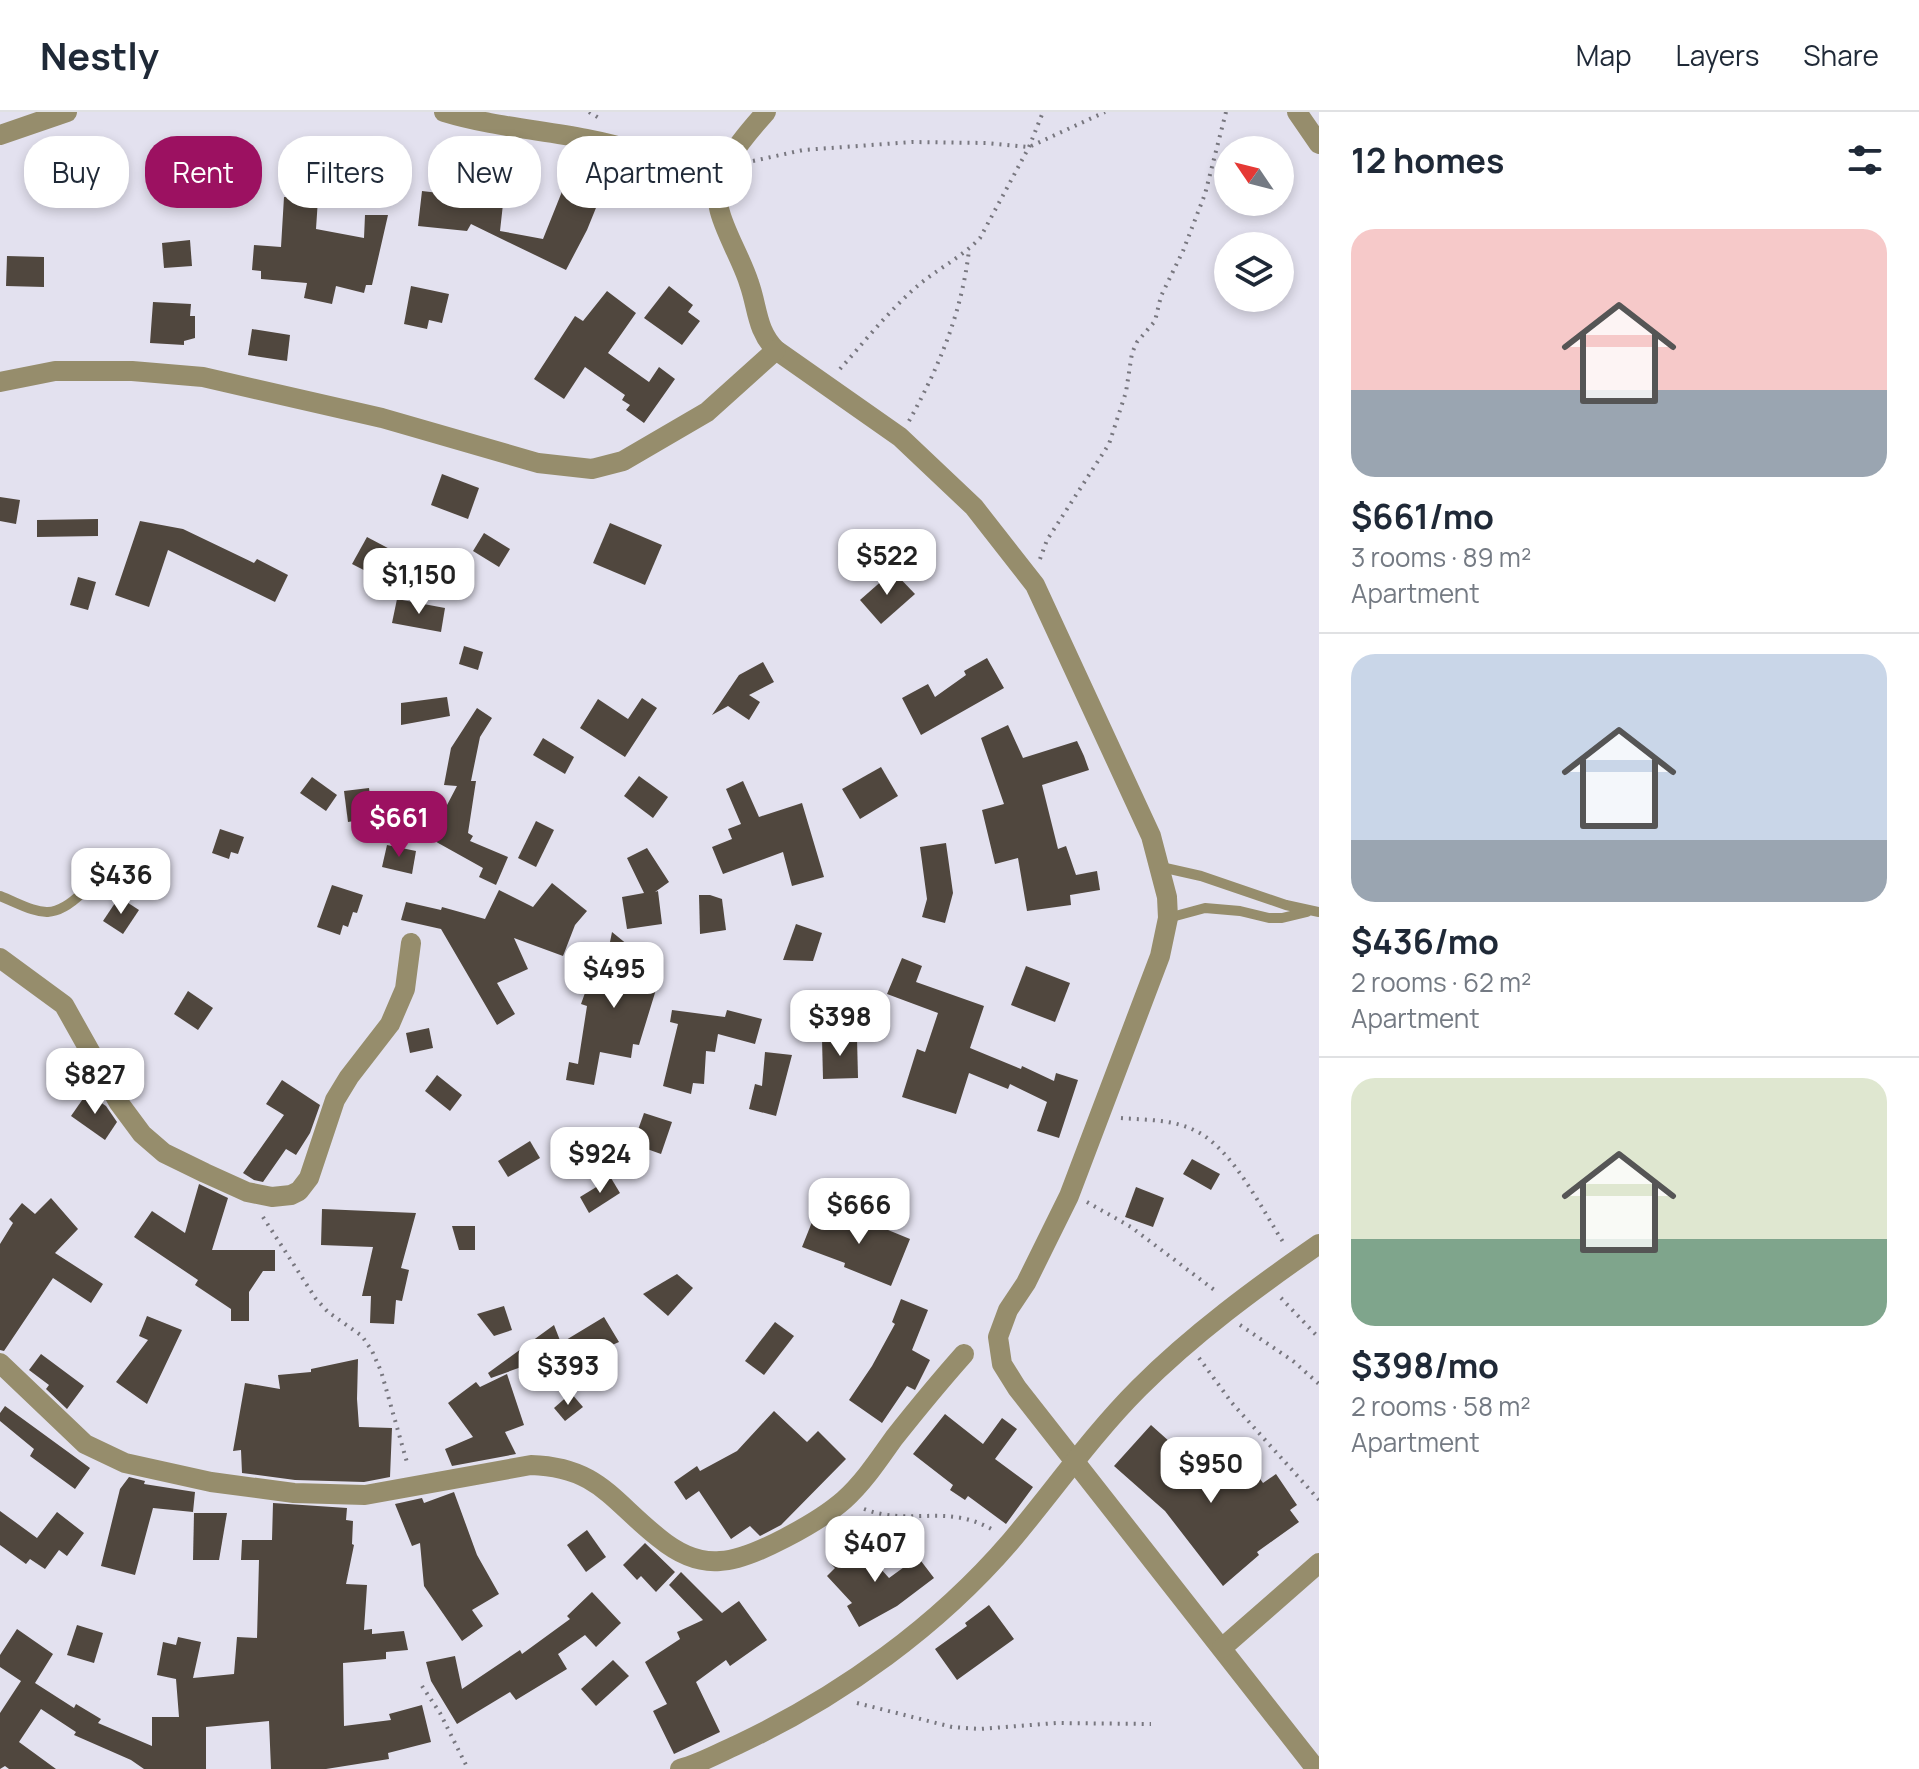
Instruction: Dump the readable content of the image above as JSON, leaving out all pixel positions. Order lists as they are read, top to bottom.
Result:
{
  "north": "top left",
  "page": {
    "header": "Nestly",
    "nav": ["Map", "Layers", "Share"],
    "heading": "12 homes",
    "chip": [
      "Buy",
      "Rent",
      "Filters",
      "New",
      "Apartment"
    ],
    "list": [
      {
        "name": "$661/mo",
        "note": "3 rooms · 89 m² · Apartment"
      },
      {
        "name": "$436/mo",
        "note": "2 rooms · 62 m² · Apartment"
      },
      {
        "name": "$398/mo",
        "note": "2 rooms · 58 m² · Apartment"
      }
    ],
    "price": [
      "$522",
      "$1,150",
      "$661",
      "$436",
      "$495",
      "$398",
      "$827",
      "$924",
      "$666",
      "$393",
      "$950",
      "$407"
    ]
  }
}
